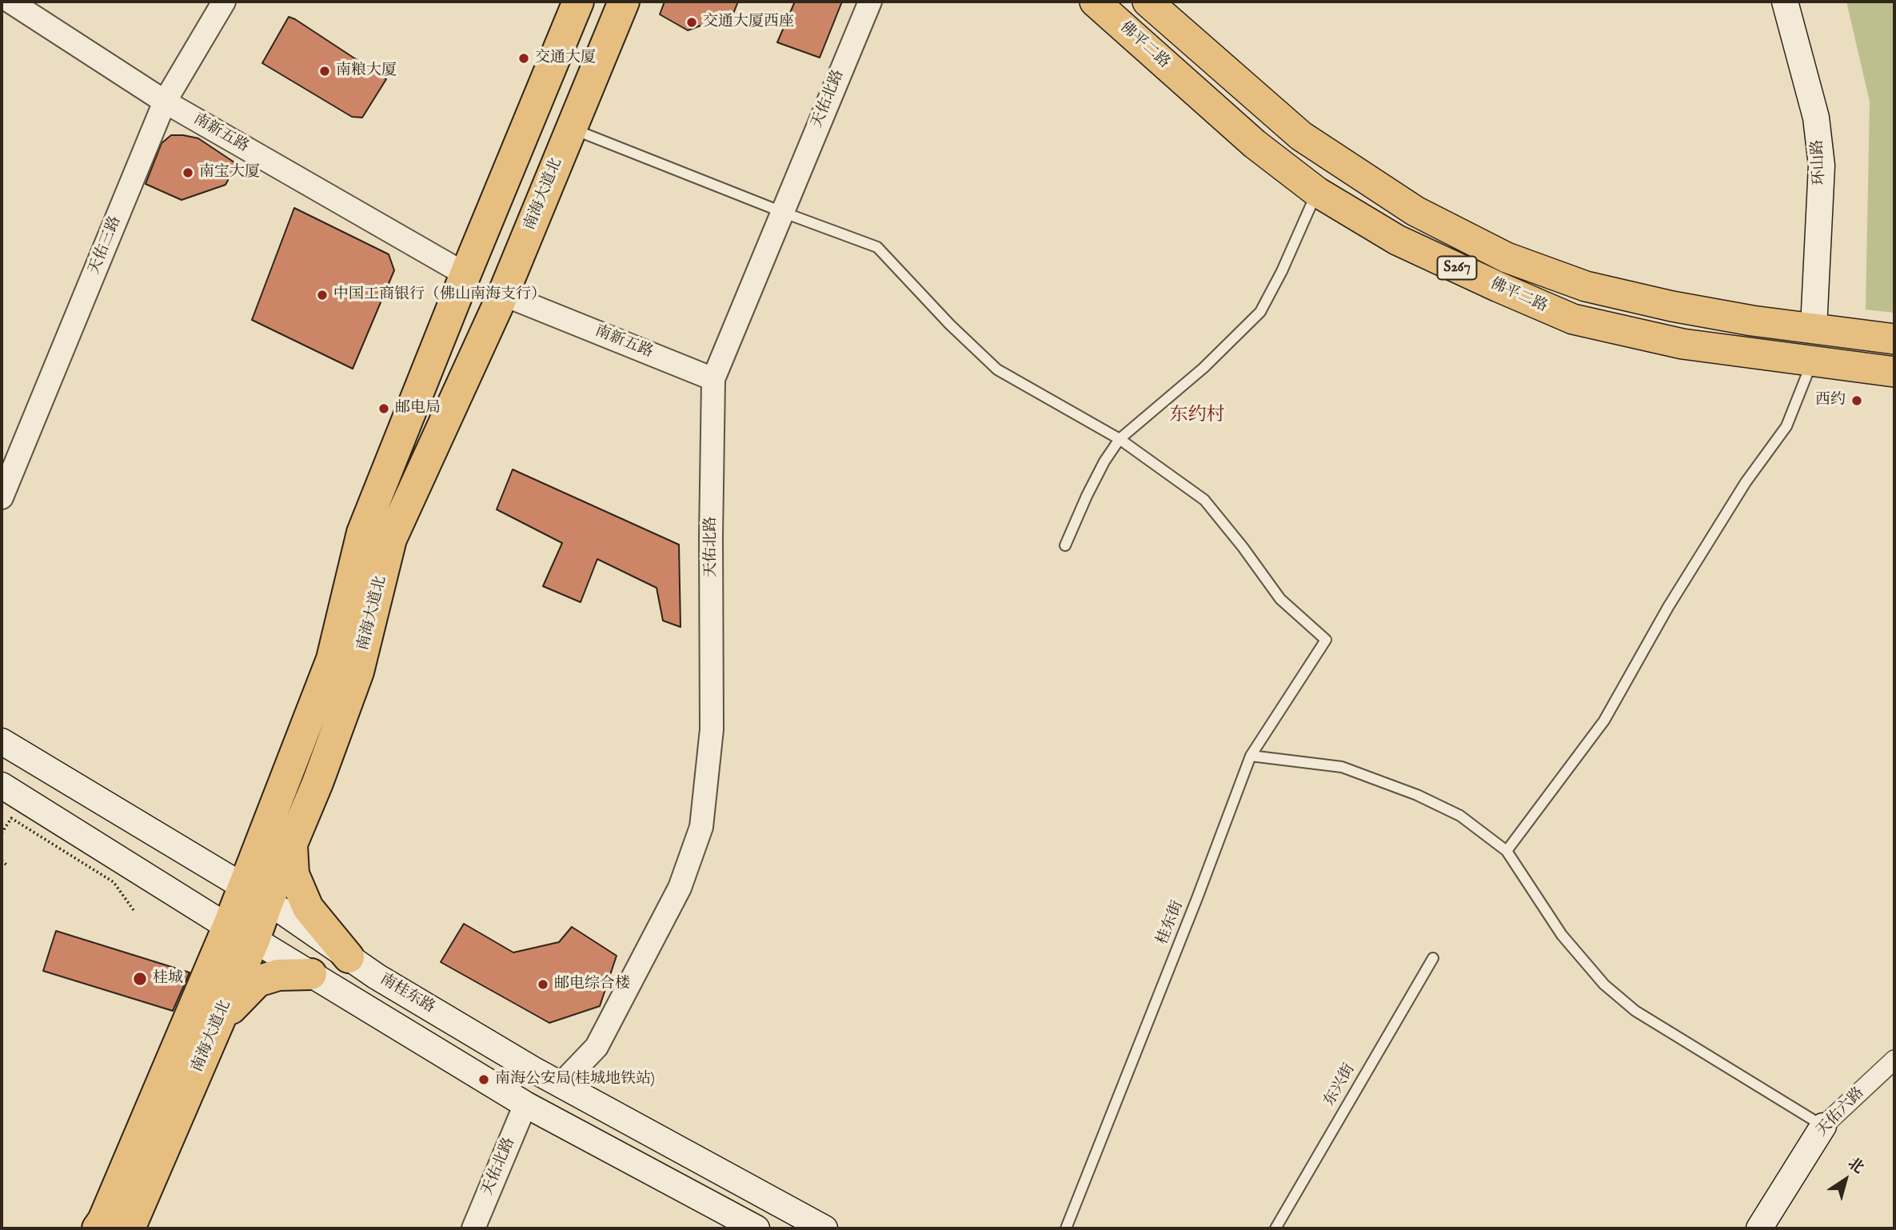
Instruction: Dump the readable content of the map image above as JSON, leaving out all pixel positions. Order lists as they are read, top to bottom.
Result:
{
  "streets": {
    "highway": ["南海大道北"],
    "main road": [
      "佛平二路",
      "环山路",
      "S267",
      "南桂东路",
      "天佑六路"
    ],
    "street": ["天佑北路", "南新五路", "天佑三路"],
    "lane": ["桂东街", "东兴街"]
  },
  "crossings": [
    ["佛平二路", "环山路"],
    ["天佑北路", "南新五路"],
    ["天佑北路", "南桂东路"],
    ["南新五路", "南海大道北"],
    ["南新五路", "天佑三路"],
    ["南海大道北", "南桂东路"]
  ],
  "districts": ["东约村"],
  "places": [
    "交通大厦西座",
    "交通大厦",
    "南粮大厦",
    "南宝大厦",
    "中国工商银行（佛山南海支行）",
    "西约",
    "邮电局",
    "桂城",
    "邮电综合楼",
    "南海公安局(桂城地铁站)"
  ],
  "north": "top right"
}
